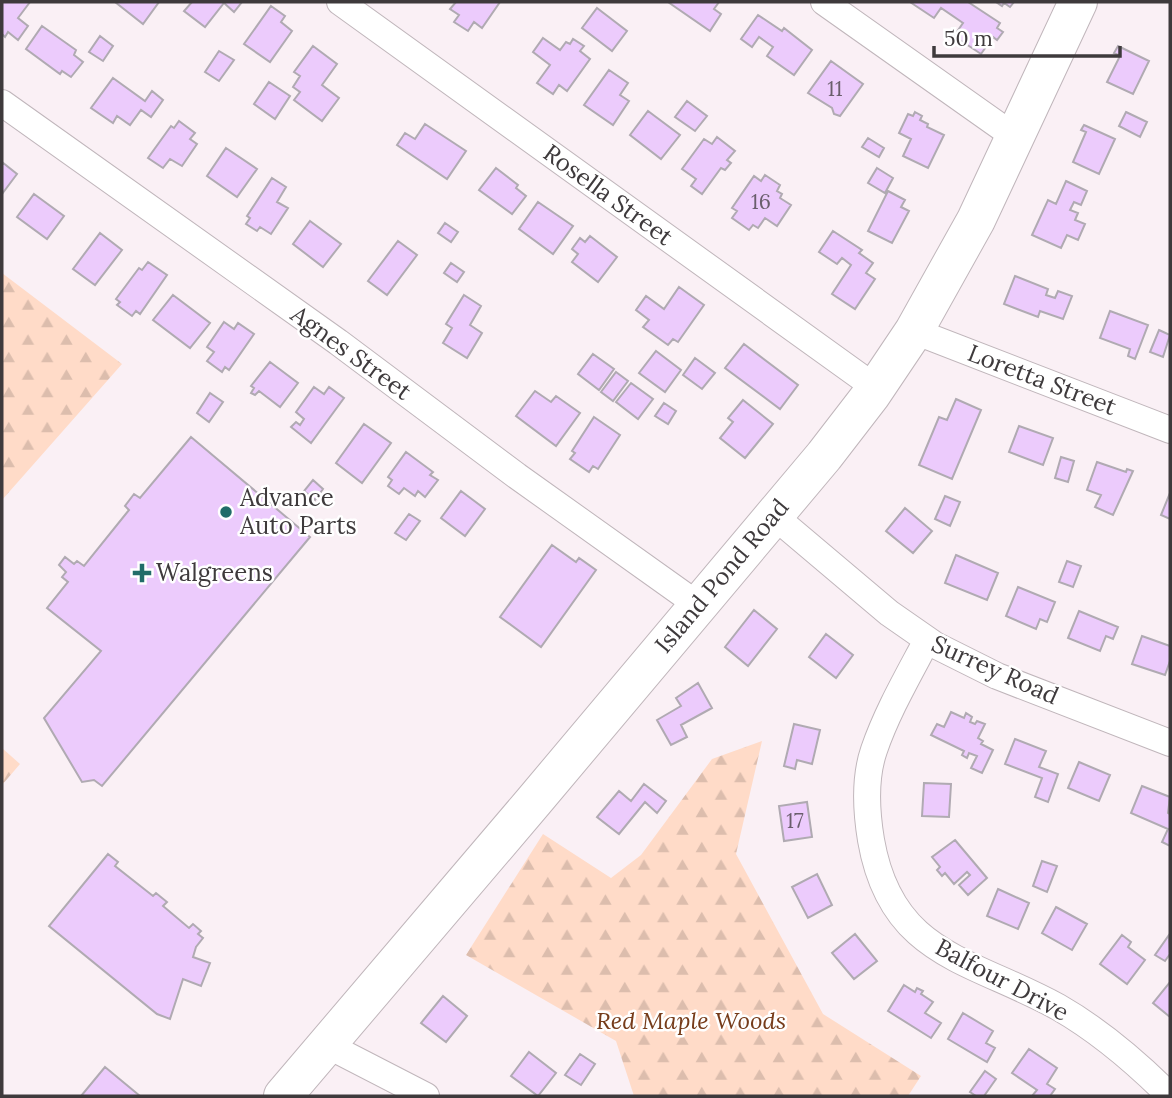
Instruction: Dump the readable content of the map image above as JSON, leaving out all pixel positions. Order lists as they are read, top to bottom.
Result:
{
  "streets": {
    "main road": ["Island Pond Road"],
    "street": [
      "Rosella Street",
      "Agnes Street",
      "Loretta Street",
      "Surrey Road",
      "Balfour Drive"
    ]
  },
  "crossings": [
    ["Rosella Street", "Island Pond Road"],
    ["Agnes Street", "Island Pond Road"],
    ["Loretta Street", "Island Pond Road"],
    ["Island Pond Road", "Surrey Road"],
    ["Surrey Road", "Balfour Drive"]
  ],
  "parks": ["Red Maple Woods"],
  "places": {
    "other": ["Advance Auto Parts"],
    "health": ["Walgreens"]
  },
  "house_numbers": ["11", "16", "17"],
  "scale_bar": "50 m"
}
